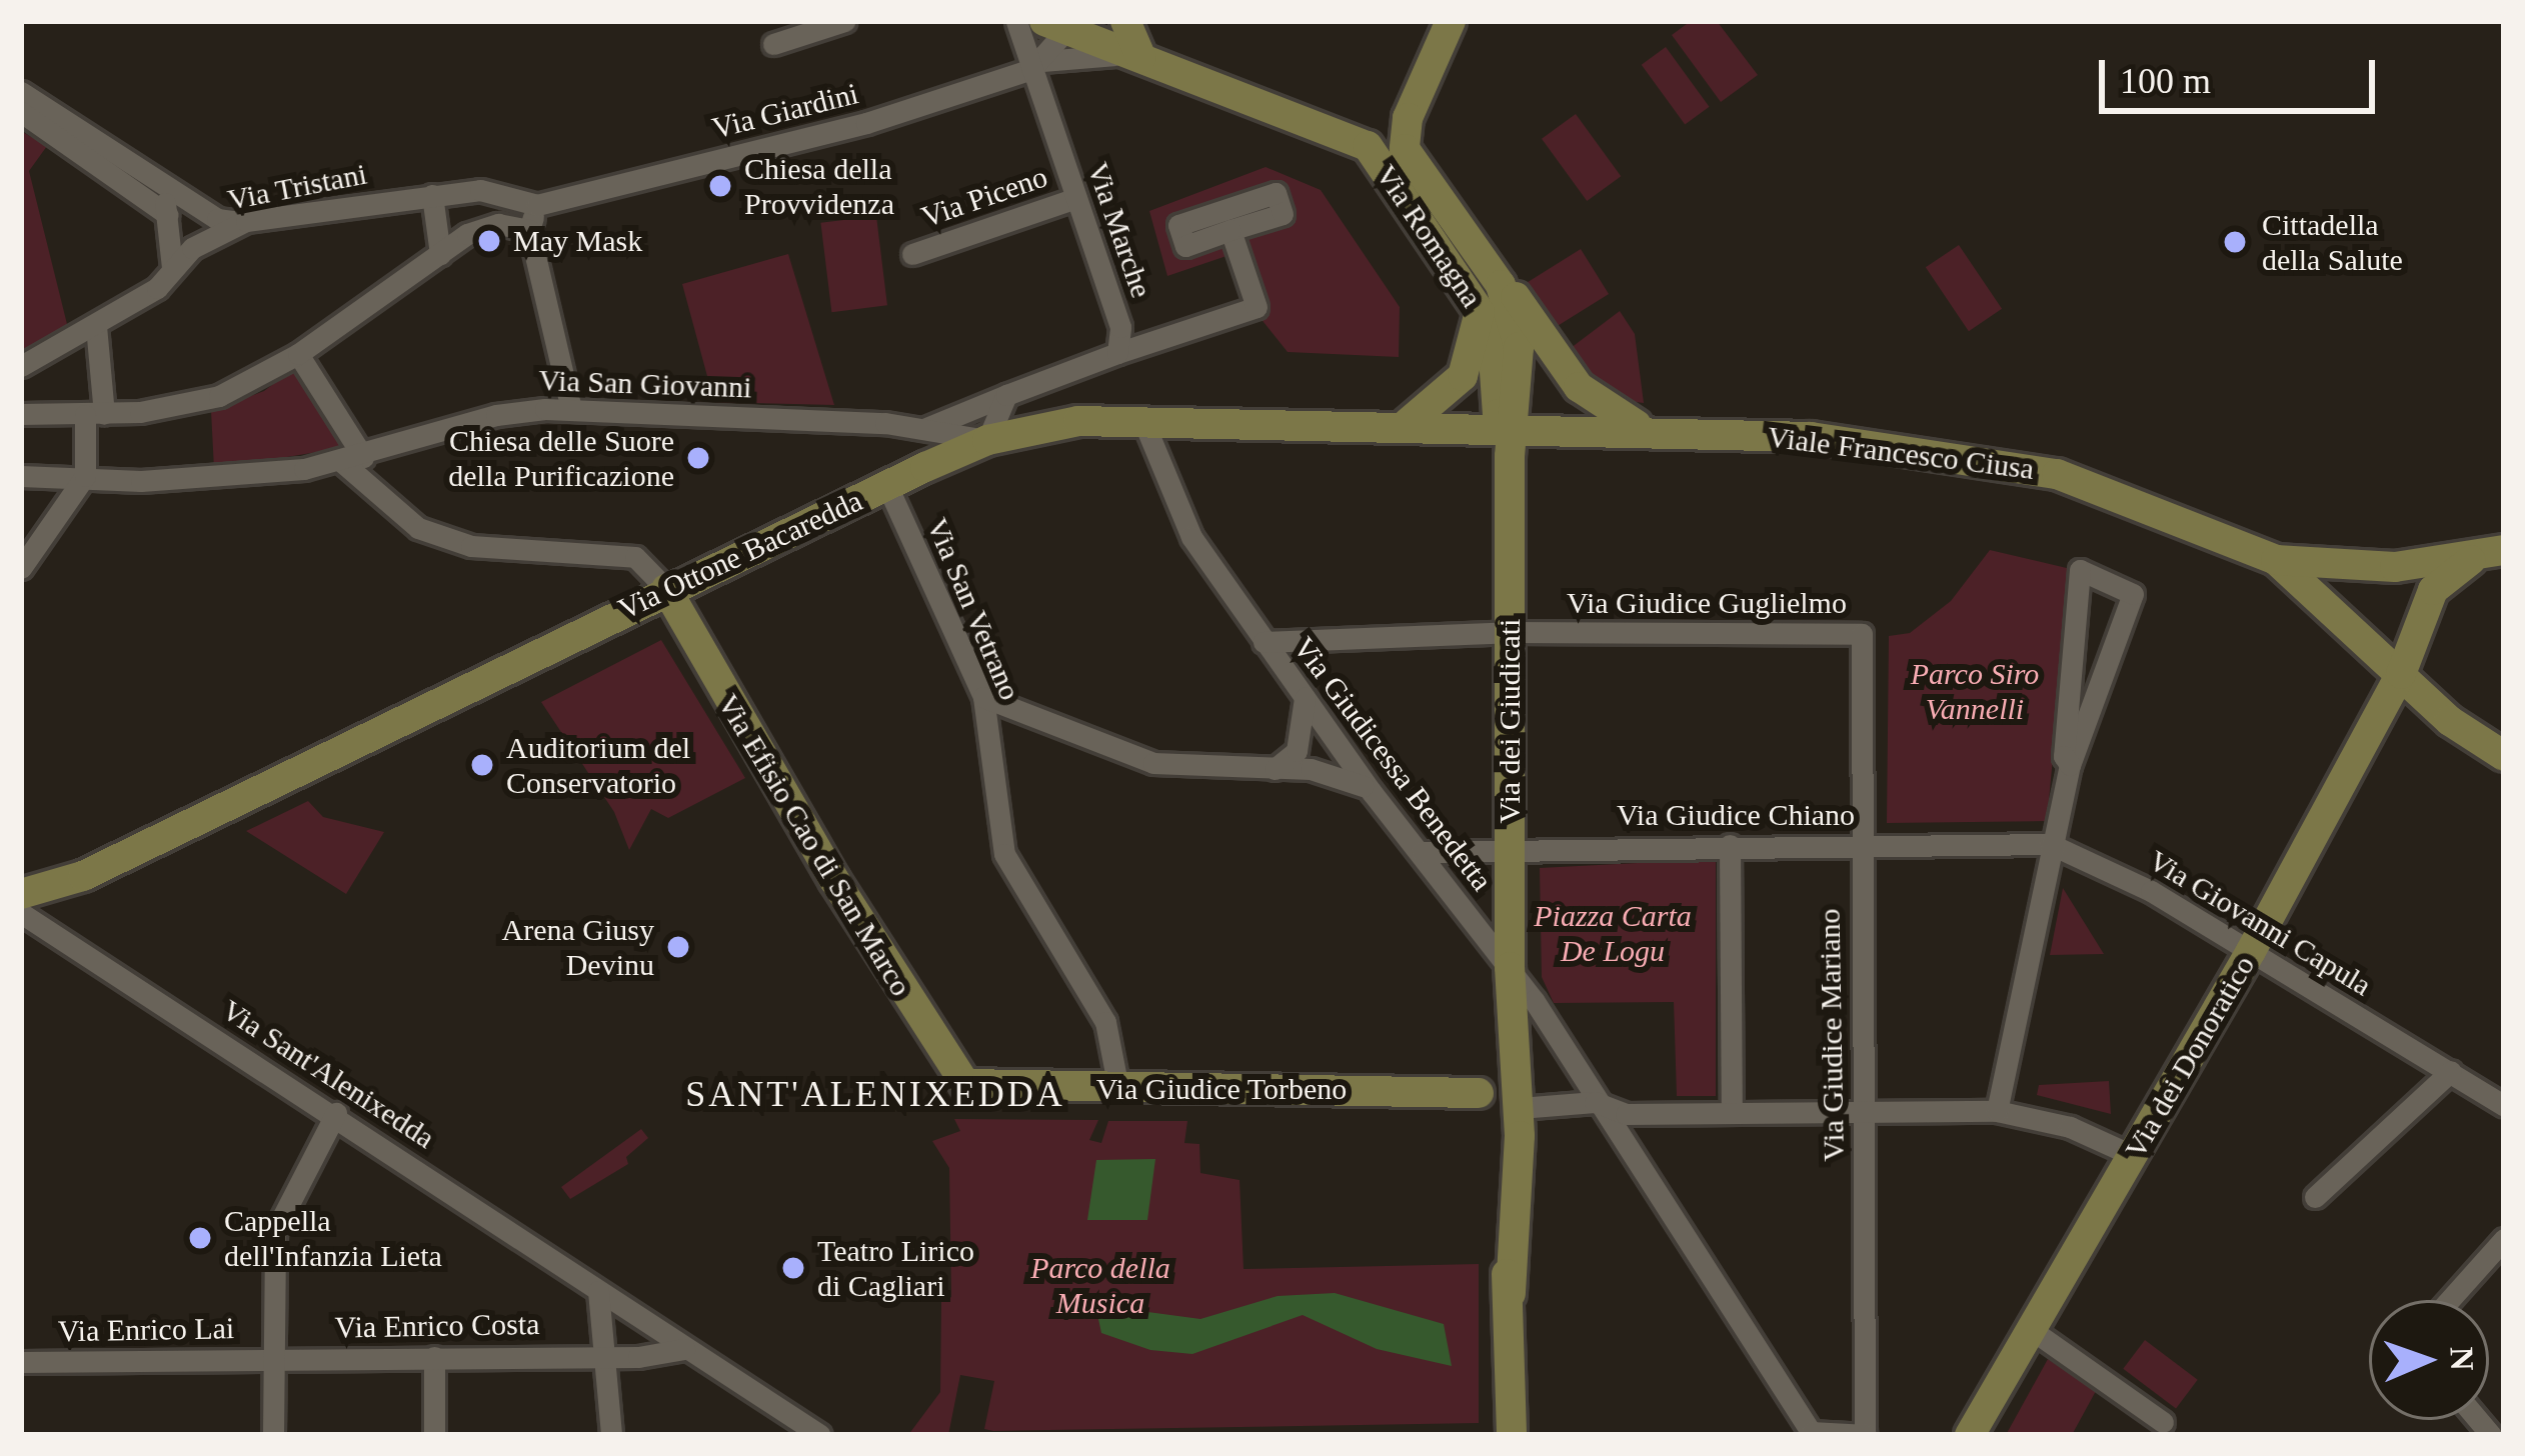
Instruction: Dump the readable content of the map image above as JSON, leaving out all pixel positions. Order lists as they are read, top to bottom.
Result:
{
  "streets": {
    "street": [
      "Via Giardini",
      "Via Tristani",
      "Via Piceno",
      "Via Marche",
      "Via Romagna",
      "Via San Giovanni",
      "Viale Francesco Ciusa",
      "Via Ottone Bacaredda",
      "Via Giudice Guglielmo",
      "Via San Vetrano",
      "Via dei Giudicati",
      "Via Giudicessa Benedetta",
      "Via Giudice Chiano",
      "Via Efisio Cao di San Marco",
      "Via Giovanni Capula",
      "Via Giudice Mariano",
      "Via dei Donoratico",
      "Via Sant'Alenixedda",
      "Via Giudice Torbeno",
      "Via Enrico Costa",
      "Via Enrico Lai"
    ]
  },
  "crossings": [
    ["Via Giardini", "Via Marche"],
    ["Via Giardini", "Via Romagna"],
    ["Via Piceno", "Via Marche"],
    ["Via Romagna", "Viale Francesco Ciusa"],
    ["Via Romagna", "Via Ottone Bacaredda"],
    ["Via Romagna", "Via dei Giudicati"],
    ["Via San Giovanni", "Via Ottone Bacaredda"],
    ["Viale Francesco Ciusa", "Via Ottone Bacaredda"],
    ["Viale Francesco Ciusa", "Via dei Giudicati"],
    ["Viale Francesco Ciusa", "Via dei Donoratico"],
    ["Via Ottone Bacaredda", "Via San Vetrano"],
    ["Via Ottone Bacaredda", "Via dei Giudicati"],
    ["Via Ottone Bacaredda", "Via Giudicessa Benedetta"],
    ["Via Ottone Bacaredda", "Via Efisio Cao di San Marco"],
    ["Via Giudice Guglielmo", "Via dei Giudicati"],
    ["Via Giudice Guglielmo", "Via Giudicessa Benedetta"],
    ["Via Giudice Guglielmo", "Via Giudice Mariano"],
    ["Via San Vetrano", "Via Giudice Torbeno"],
    ["Via dei Giudicati", "Via Giudicessa Benedetta"],
    ["Via dei Giudicati", "Via Giudice Chiano"],
    ["Via dei Giudicati", "Via Giudice Torbeno"],
    ["Via Giudicessa Benedetta", "Via Giudice Chiano"],
    ["Via Giudice Chiano", "Via Giovanni Capula"],
    ["Via Giudice Chiano", "Via Giudice Mariano"],
    ["Via Efisio Cao di San Marco", "Via Giudice Torbeno"],
    ["Via Giovanni Capula", "Via dei Donoratico"],
    ["Via Enrico Costa", "Via Enrico Lai"]
  ],
  "districts": ["SANT'ALENIXEDDA"],
  "parks": ["Parco Siro Vannelli", "Piazza Carta De Logu", "Parco della Musica"],
  "places": [
    "Chiesa della Provvidenza",
    "May Mask",
    "Cittadella della Salute",
    "Chiesa delle Suore della Purificazione",
    "Auditorium del Conservatorio",
    "Arena Giusy Devinu",
    "Cappella dell'Infanzia Lieta",
    "Teatro Lirico di Cagliari"
  ],
  "scale_bar": "100 m",
  "north": "right"
}
